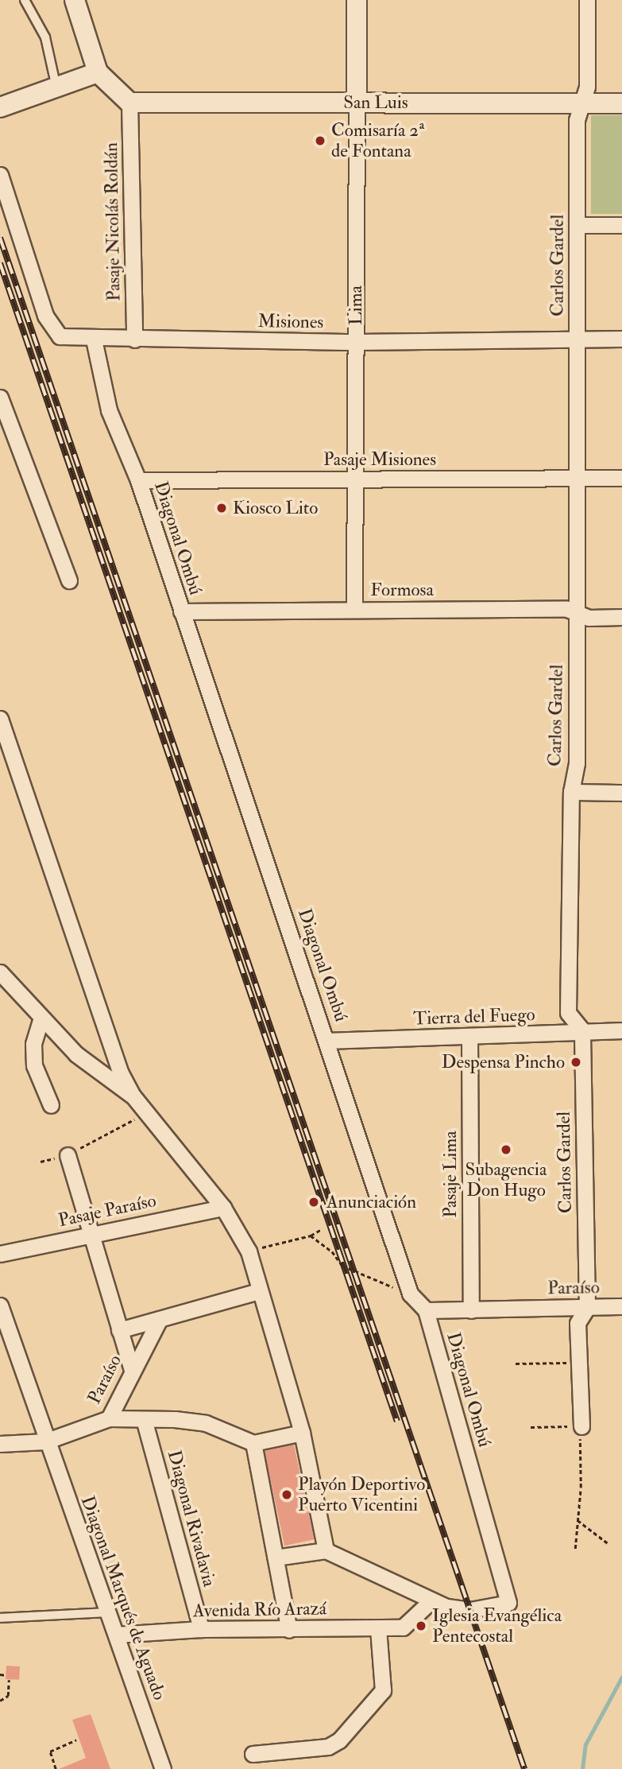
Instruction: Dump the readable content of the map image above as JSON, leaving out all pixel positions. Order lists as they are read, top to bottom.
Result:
{
  "streets": {
    "street": [
      "San Luis",
      "Pasaje Nicolás Roldán",
      "Carlos Gardel",
      "Lima",
      "Misiones",
      "Pasaje Misiones",
      "Diagonal Ombú",
      "Formosa",
      "Tierra del Fuego",
      "Pasaje Lima",
      "Pasaje Paraíso",
      "Paraíso",
      "Diagonal Rivadavia",
      "Diagonal Marqués de Aguado",
      "Avenida Río Arazá"
    ]
  },
  "crossings": [
    ["San Luis", "Pasaje Nicolás Roldán"],
    ["San Luis", "Carlos Gardel"],
    ["San Luis", "Lima"],
    ["Pasaje Nicolás Roldán", "Misiones"],
    ["Carlos Gardel", "Misiones"],
    ["Carlos Gardel", "Pasaje Misiones"],
    ["Carlos Gardel", "Formosa"],
    ["Carlos Gardel", "Tierra del Fuego"],
    ["Carlos Gardel", "Paraíso"],
    ["Lima", "Misiones"],
    ["Lima", "Pasaje Misiones"],
    ["Lima", "Formosa"],
    ["Misiones", "Diagonal Ombú"],
    ["Pasaje Misiones", "Diagonal Ombú"],
    ["Diagonal Ombú", "Formosa"],
    ["Diagonal Ombú", "Tierra del Fuego"],
    ["Diagonal Ombú", "Paraíso"],
    ["Diagonal Ombú", "Avenida Río Arazá"],
    ["Tierra del Fuego", "Pasaje Lima"],
    ["Pasaje Lima", "Paraíso"],
    ["Paraíso", "Diagonal Marqués de Aguado"],
    ["Diagonal Rivadavia", "Avenida Río Arazá"],
    ["Diagonal Marqués de Aguado", "Avenida Río Arazá"]
  ],
  "places": [
    "Comisaría 2ª de Fontana",
    "Kiosco Lito",
    "Despensa Pincho",
    "Subagencia Don Hugo",
    "Anunciación",
    "Playón Deportivo Puerto Vicentini",
    "Iglesia Evangélica Pentecostal"
  ]
}
